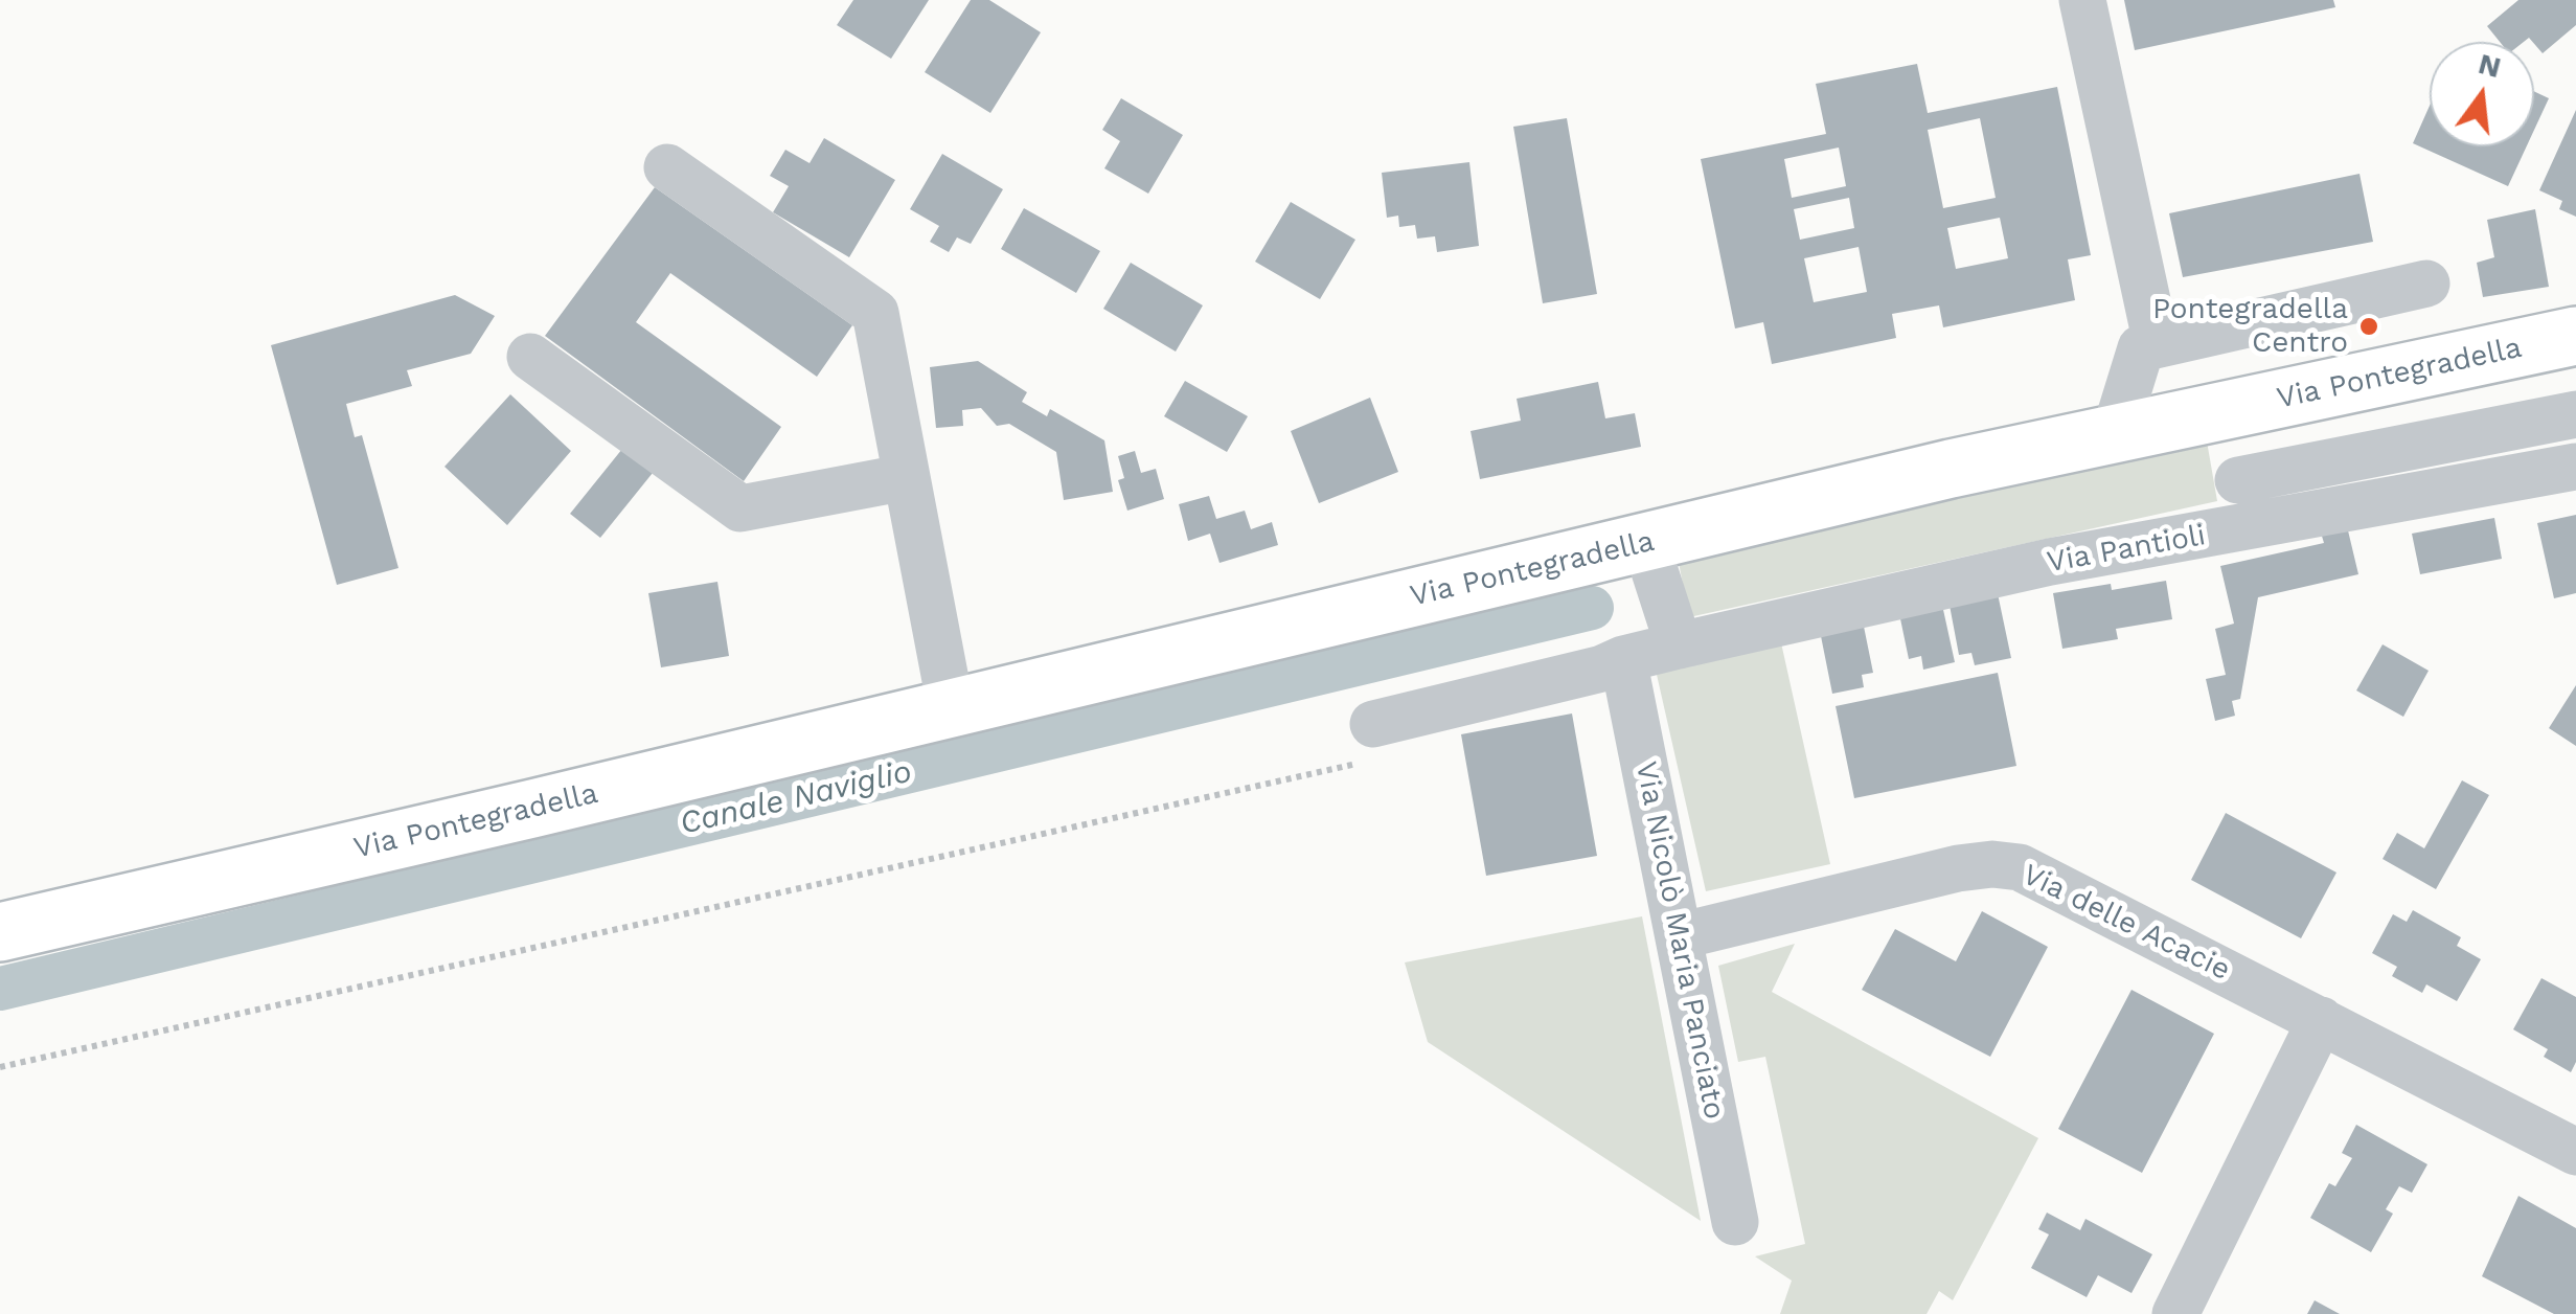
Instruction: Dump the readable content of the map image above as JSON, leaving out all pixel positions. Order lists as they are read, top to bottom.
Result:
{
  "streets": {
    "street": [
      "Via Pontegradella",
      "Via Pantioli",
      "Via delle Acacie",
      "Via Nicolò Maria Panciato"
    ]
  },
  "crossings": [
    ["Via Pantioli", "Via Nicolò Maria Panciato"],
    ["Via delle Acacie", "Via Nicolò Maria Panciato"]
  ],
  "water": ["Canale Naviglio"],
  "places": ["Pontegradella Centro"],
  "north": "top"
}
